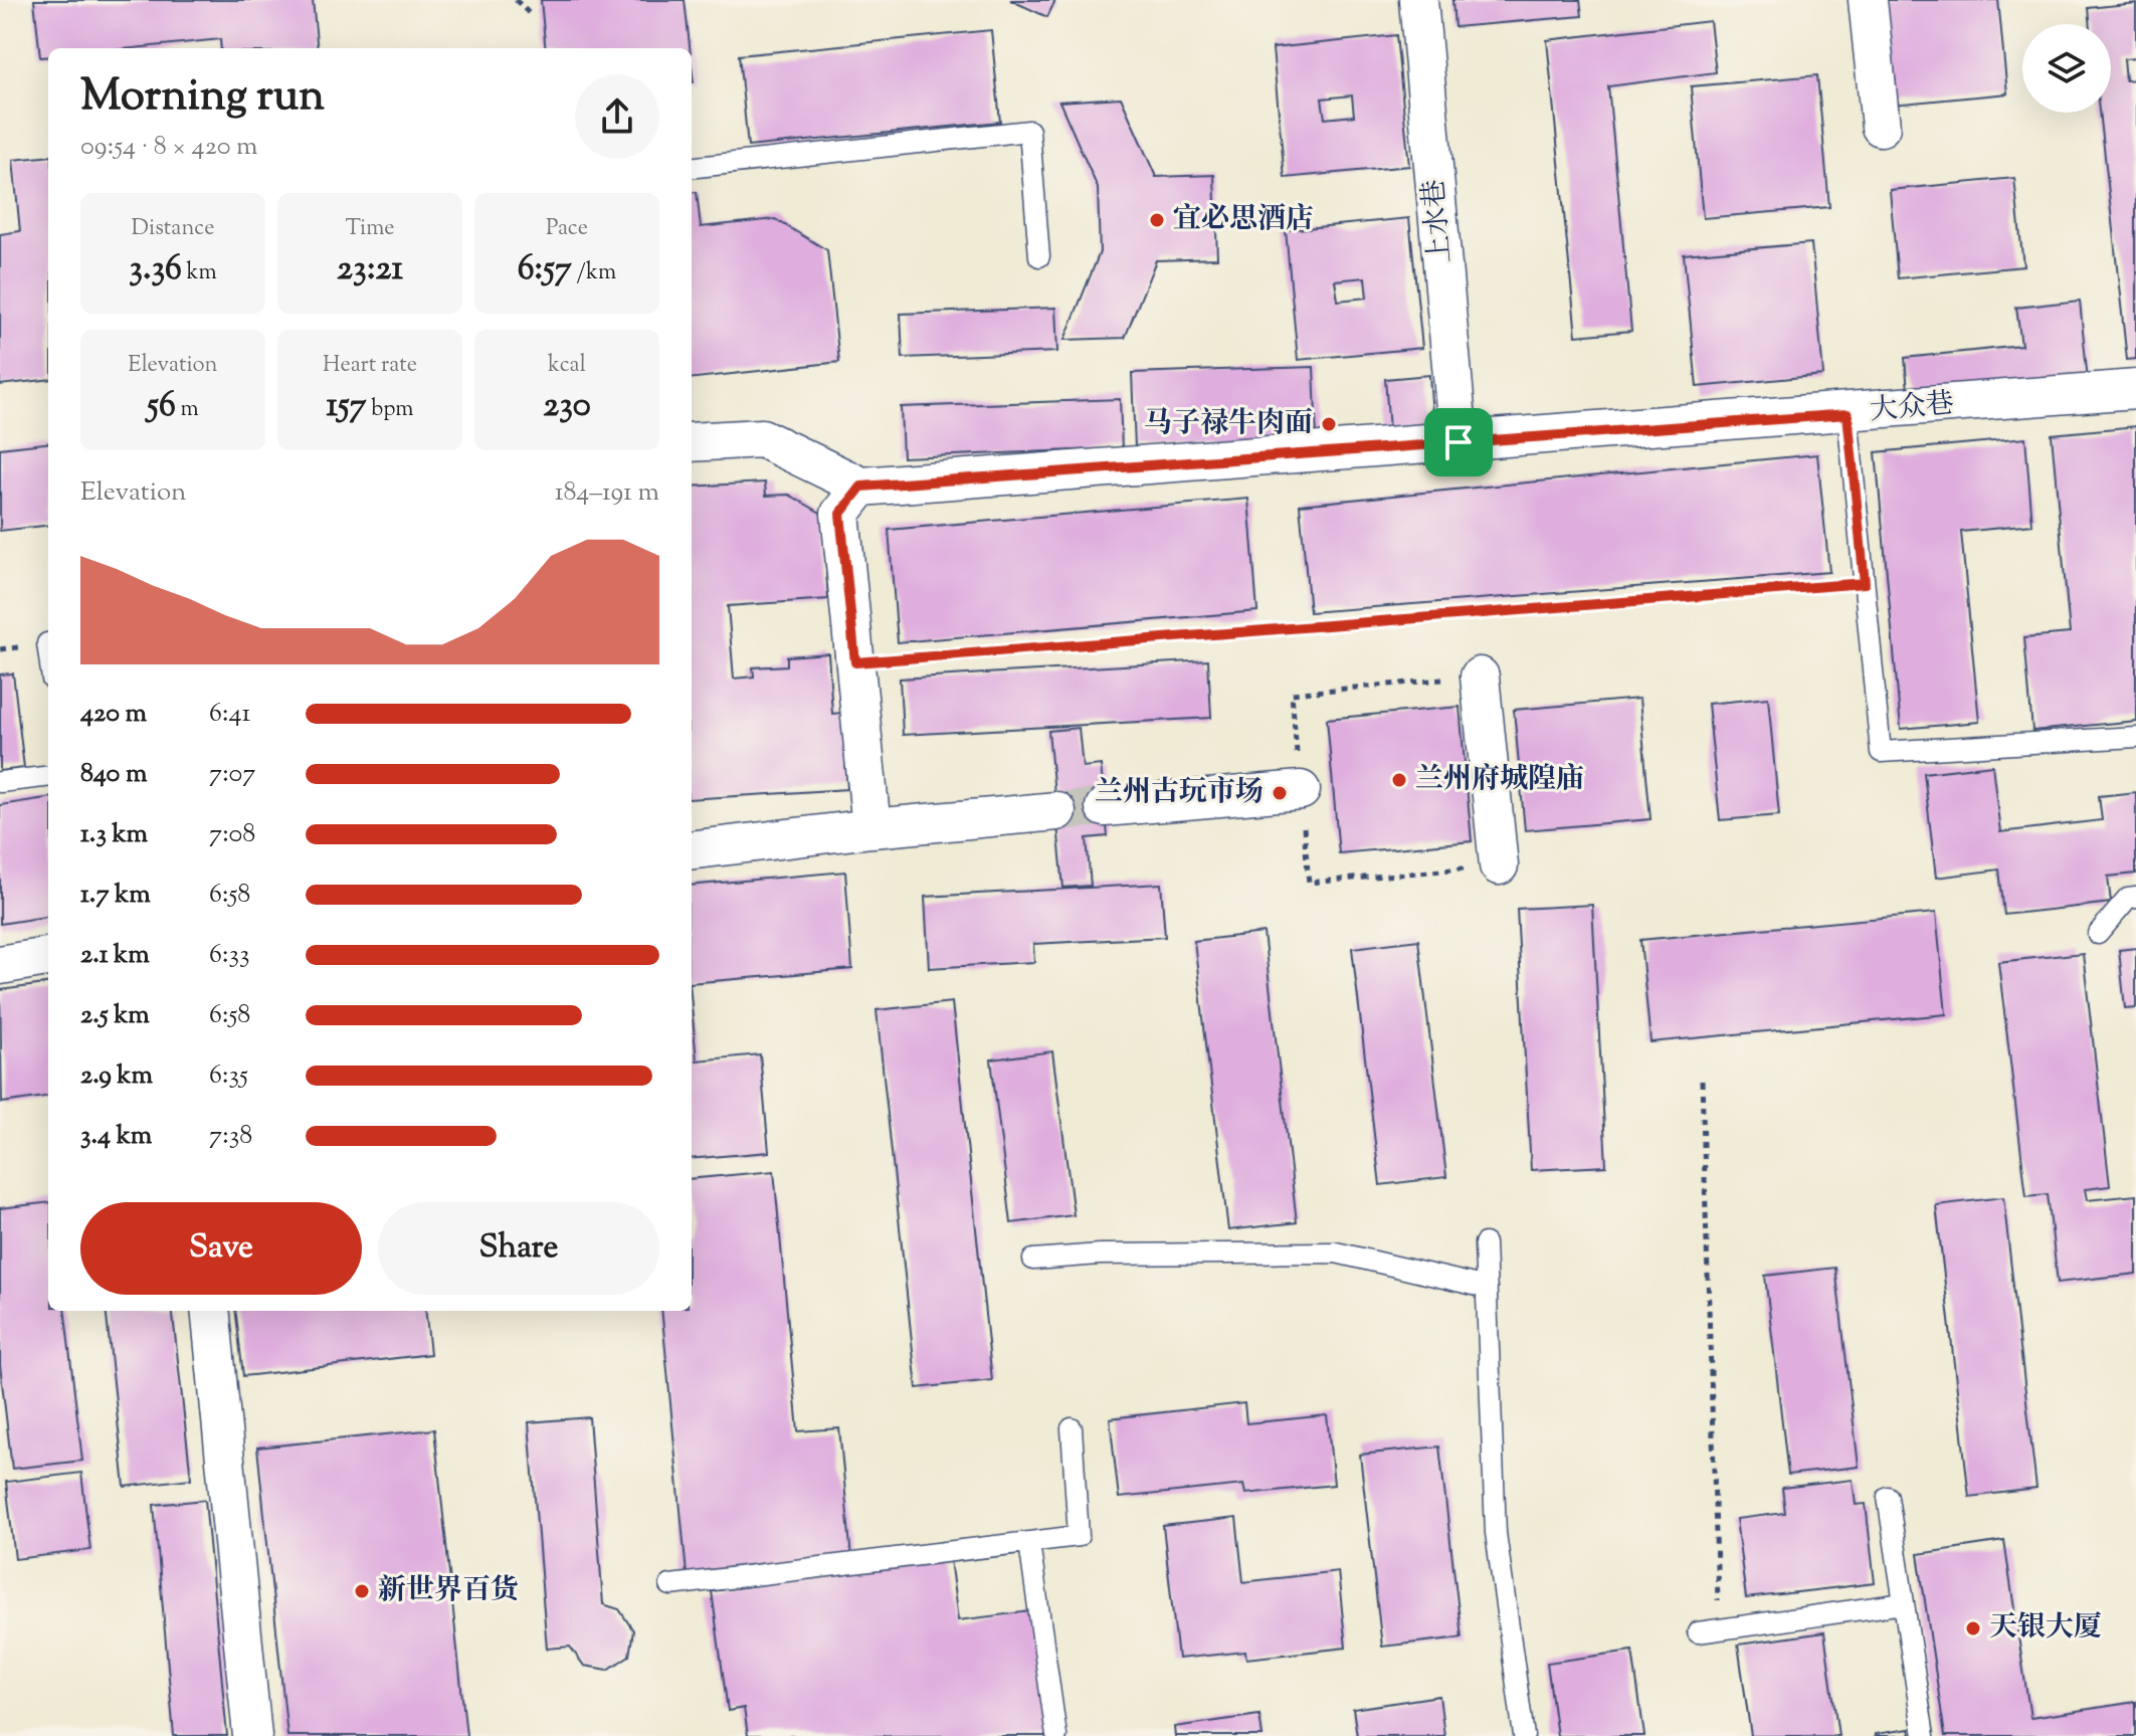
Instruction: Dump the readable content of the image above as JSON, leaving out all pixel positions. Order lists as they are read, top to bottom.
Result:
{
  "streets": {
    "street": ["上水巷", "大众巷"]
  },
  "crossings": [
    ["上水巷", "大众巷"]
  ],
  "places": [
    "宜必思酒店",
    "马子禄牛肉面",
    "兰州府城隍庙",
    "兰州古玩市场",
    "新世界百货",
    "天银大厦"
  ],
  "page": {
    "heading": ["Morning run", "09:54 · 8 × 420 m"],
    "stats": [
      ["Distance", "3.36 km"],
      ["Time", "23:21"],
      ["Pace", "6:57 /km"],
      ["Elevation", "56 m"],
      ["Heart rate", "157 bpm"],
      ["kcal", "230"]
    ],
    "chart": ["Elevation", "184–191 m"],
    "list": [
      {
        "name": "420 m",
        "note": "6:41"
      },
      {
        "name": "840 m",
        "note": "7:07"
      },
      {
        "name": "1.3 km",
        "note": "7:08"
      },
      {
        "name": "1.7 km",
        "note": "6:58"
      },
      {
        "name": "2.1 km",
        "note": "6:33"
      },
      {
        "name": "2.5 km",
        "note": "6:58"
      },
      {
        "name": "2.9 km",
        "note": "6:35"
      },
      {
        "name": "3.4 km",
        "note": "7:38"
      }
    ],
    "buttons": ["Save", "Share"]
  }
}
